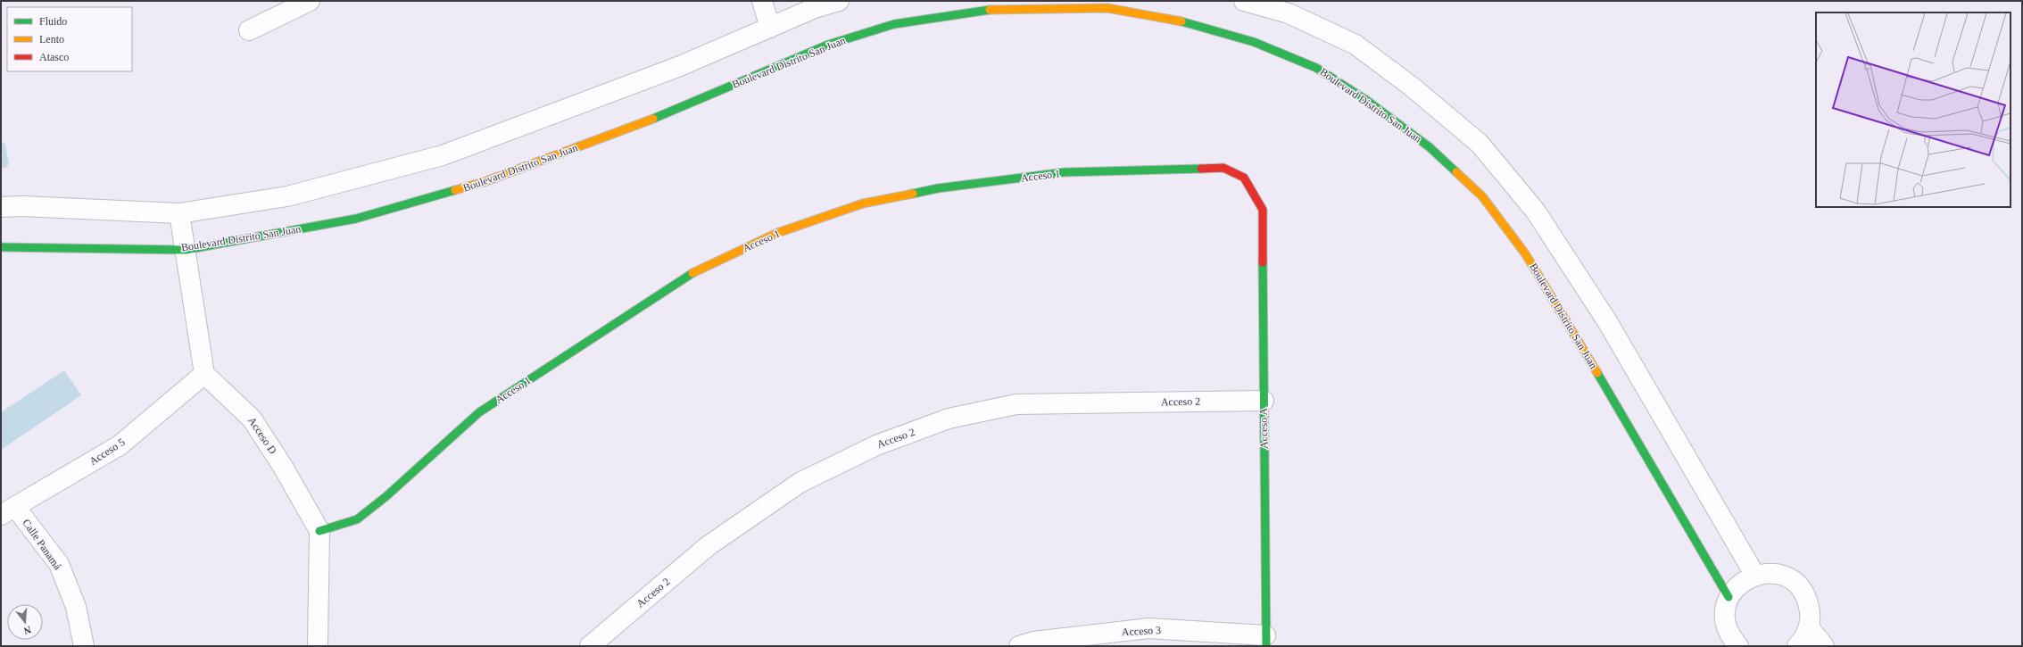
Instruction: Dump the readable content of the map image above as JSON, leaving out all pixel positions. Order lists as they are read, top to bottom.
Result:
{
  "streets": {
    "street": [
      "Boulevard Distrito San Juan",
      "Acceso 1",
      "Acceso 2",
      "Acceso A",
      "Acceso D",
      "Acceso 5",
      "Calle Panamá",
      "Acceso 3"
    ]
  },
  "crossings": [
    ["Acceso 1", "Acceso A"],
    ["Acceso 1", "Acceso D"],
    ["Acceso 2", "Acceso A"],
    ["Acceso A", "Acceso 3"],
    ["Acceso D", "Acceso 5"],
    ["Acceso 5", "Calle Panamá"]
  ],
  "legend": ["Fluido", "Lento", "Atasco"],
  "north": "bottom"
}
